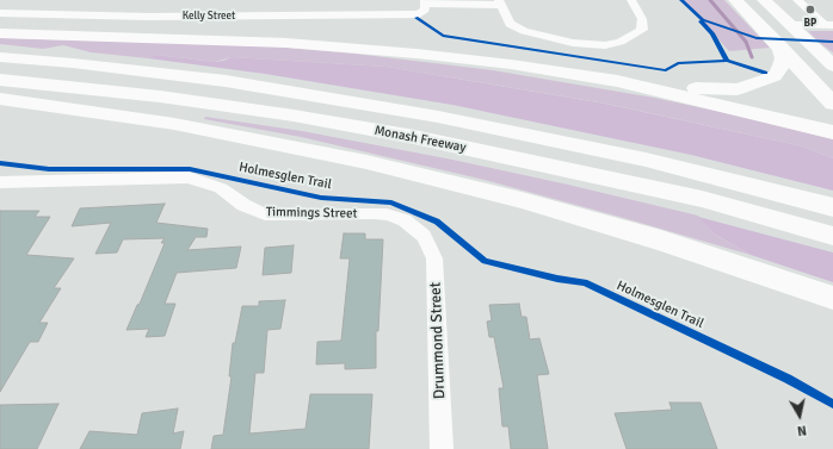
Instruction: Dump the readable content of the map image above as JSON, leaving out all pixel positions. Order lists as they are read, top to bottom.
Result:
{
  "streets": {
    "highway": ["Monash Freeway"],
    "street": ["Kelly Street", "Timmings Street", "Drummond Street"],
    "cycle path": ["Holmesglen Trail"]
  },
  "crossings": [
    ["Timmings Street", "Drummond Street"]
  ],
  "places": ["BP"],
  "north": "bottom"
}
